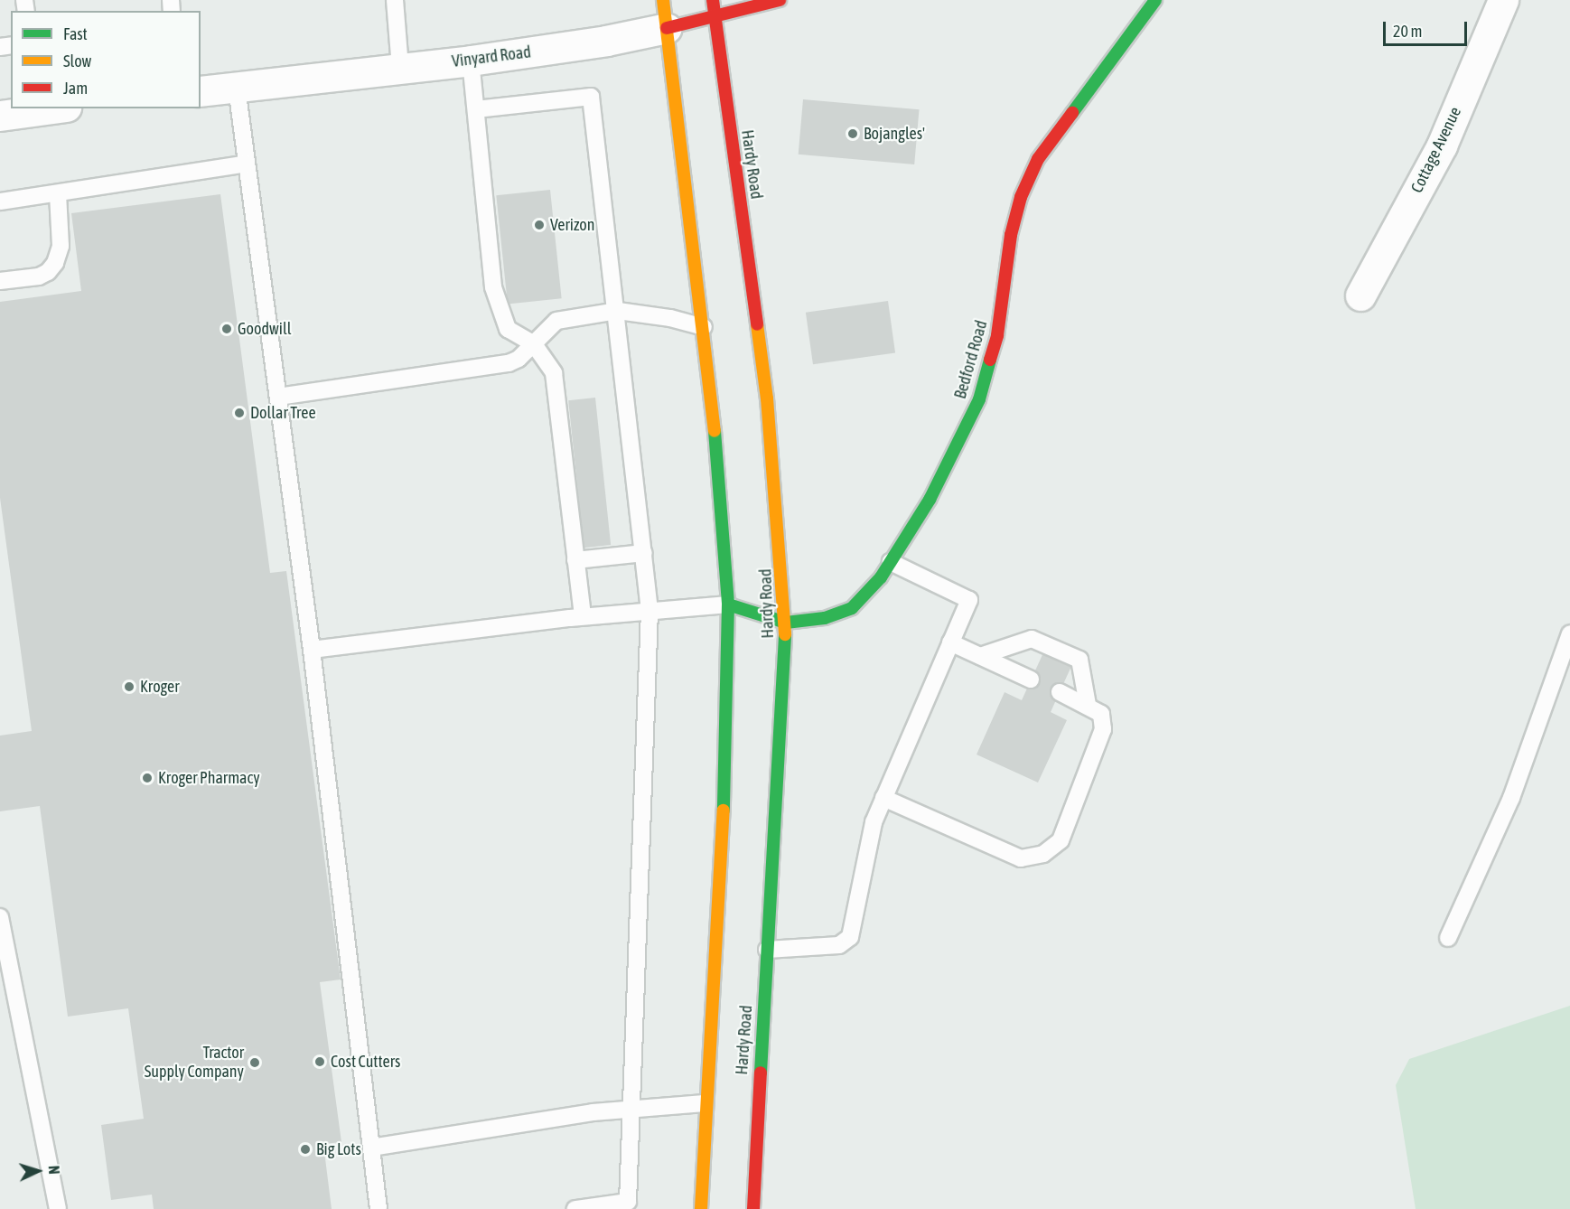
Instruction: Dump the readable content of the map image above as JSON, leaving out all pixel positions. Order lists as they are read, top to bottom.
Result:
{
  "streets": {
    "main road": ["Vinyard Road", "Hardy Road", "Bedford Road"],
    "street": ["Cottage Avenue"]
  },
  "crossings": [
    ["Vinyard Road", "Hardy Road"],
    ["Hardy Road", "Bedford Road"]
  ],
  "places": [
    "Bojangles'",
    "Verizon",
    "Goodwill",
    "Dollar Tree",
    "Kroger",
    "Kroger Pharmacy",
    "Cost Cutters",
    "Tractor Supply Company",
    "Big Lots"
  ],
  "legend": ["Fast", "Slow", "Jam"],
  "scale_bar": "20 m",
  "north": "right"
}
